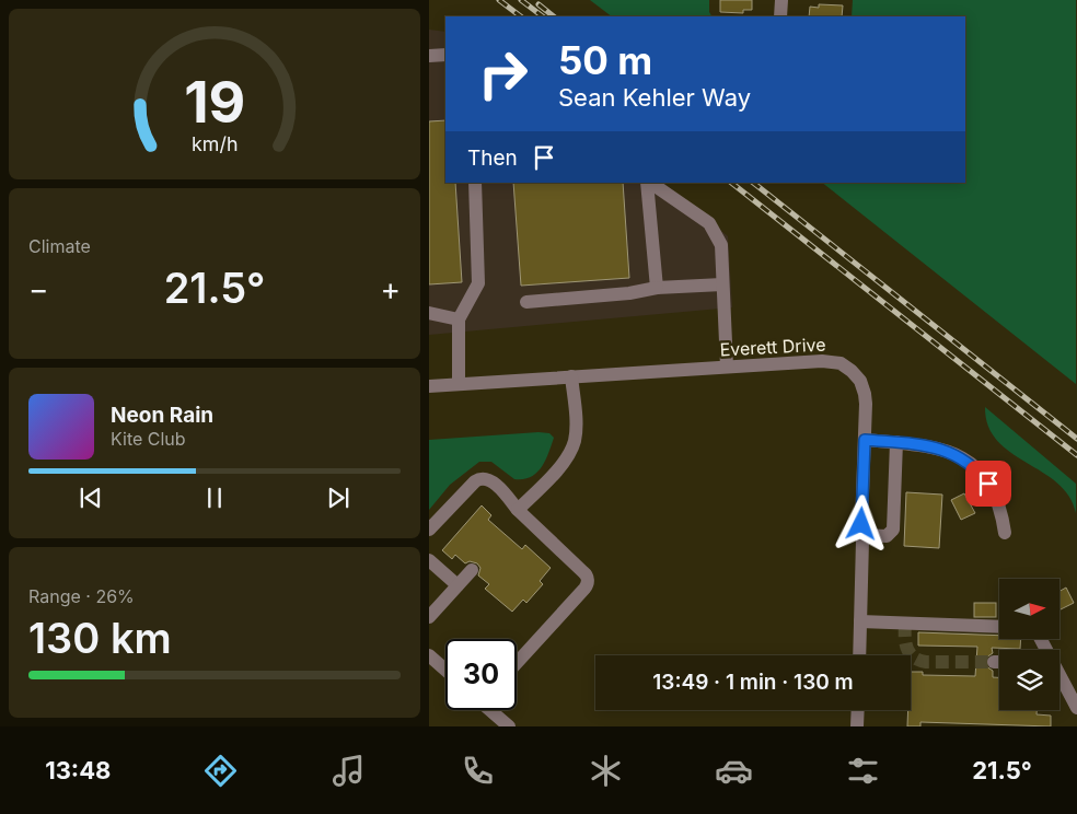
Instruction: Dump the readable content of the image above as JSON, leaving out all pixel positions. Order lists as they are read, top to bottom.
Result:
{
  "streets": {
    "street": ["Everett Drive"]
  },
  "north": "right",
  "page": {
    "turn": ["50 m", "Sean Kehler Way"],
    "then": "Then",
    "tile": [
      "Climate",
      ["Range · 26%", "130 km"]
    ],
    "heat": ["−", "21.5°", "+"],
    "song": ["Neon Rain", "Kite Club"],
    "limit": "30",
    "trip": "13:49 · 1 min · 130 m",
    "tabs": ["13:48", "21.5°"],
    "gauge": ["19", "km/h"]
  }
}
